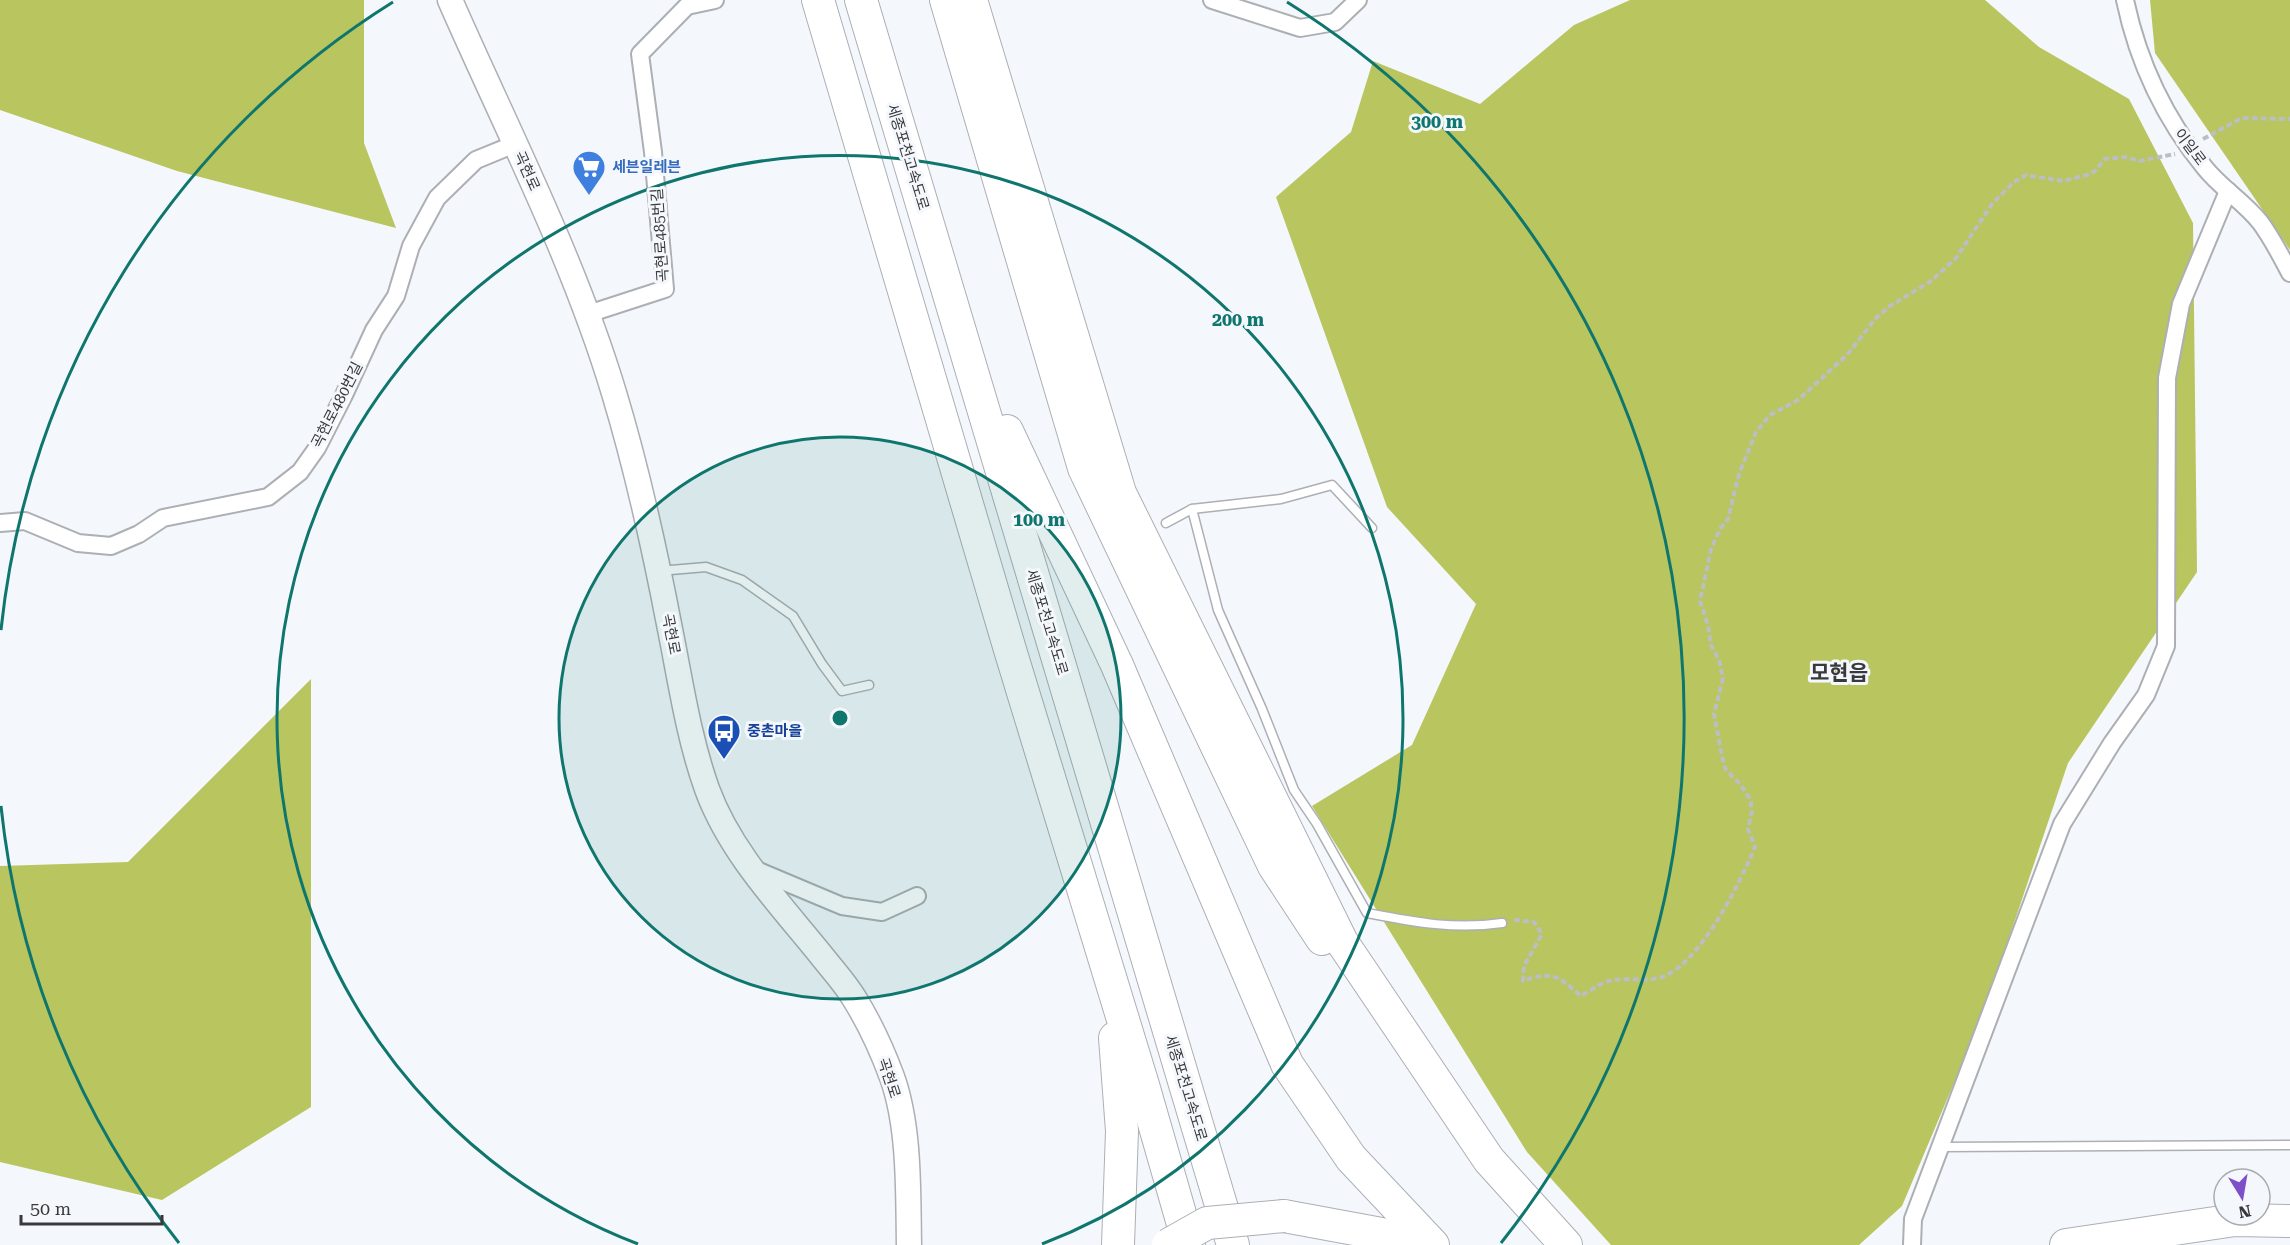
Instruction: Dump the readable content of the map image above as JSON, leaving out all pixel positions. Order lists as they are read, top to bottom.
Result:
{
  "streets": {
    "highway": ["세종포천고속도로"],
    "main road": ["곡현로"],
    "street": ["이일로", "곡현로485번길", "곡현로480번길"]
  },
  "crossings": [
    ["곡현로", "곡현로485번길"],
    ["곡현로", "곡현로480번길"]
  ],
  "districts": ["모현읍"],
  "places": {
    "supermarket": ["세븐일레븐"],
    "bus stop": ["중촌마을"]
  },
  "scale_bar": "50 m",
  "north": "bottom",
  "rings": ["300 m", "200 m", "100 m"]
}
